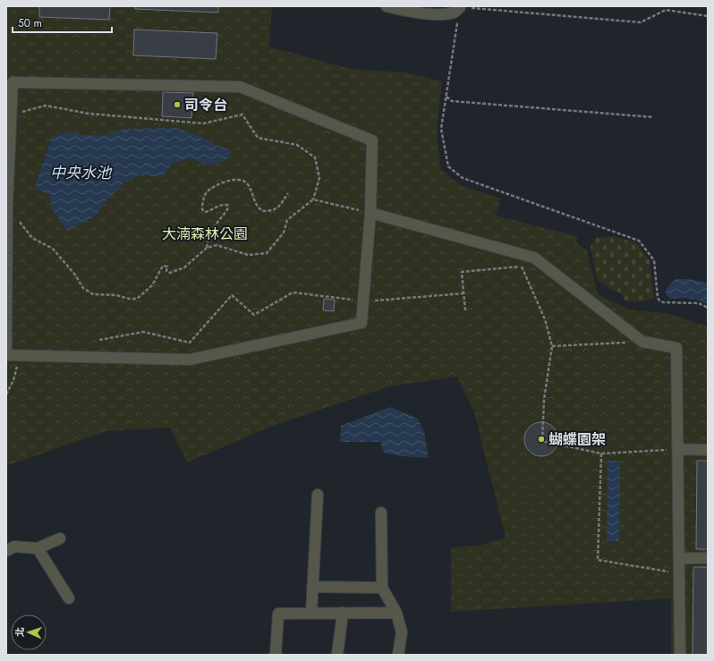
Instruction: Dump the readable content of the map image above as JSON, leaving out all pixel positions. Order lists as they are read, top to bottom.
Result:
{
  "water": ["中央水池"],
  "parks": ["大湳森林公園"],
  "places": ["司令台", "蝴蝶園架"],
  "scale_bar": "50 m",
  "north": "left"
}
